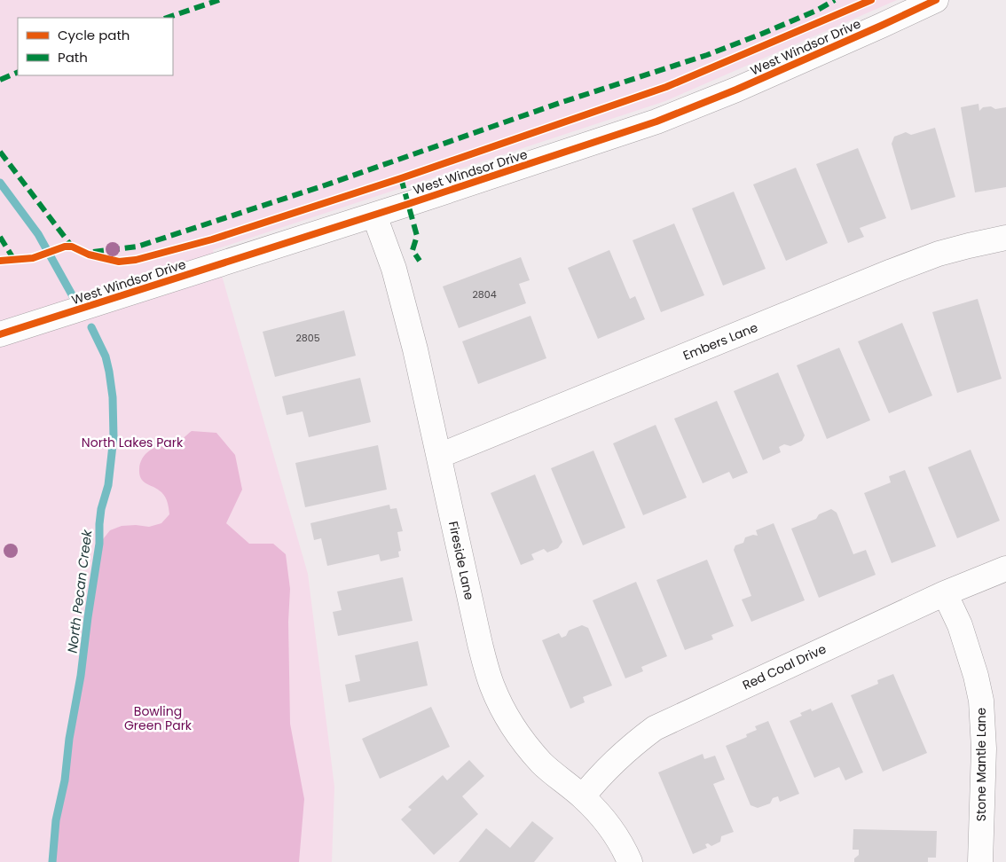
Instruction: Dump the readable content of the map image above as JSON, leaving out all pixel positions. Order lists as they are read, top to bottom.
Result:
{
  "streets": {
    "street": [
      "West Windsor Drive",
      "Embers Lane",
      "Fireside Lane",
      "Red Coal Drive",
      "Stone Mantle Lane"
    ]
  },
  "crossings": [
    ["West Windsor Drive", "Fireside Lane"],
    ["Embers Lane", "Fireside Lane"],
    ["Fireside Lane", "Red Coal Drive"],
    ["Red Coal Drive", "Stone Mantle Lane"]
  ],
  "water": ["North Pecan Creek"],
  "parks": ["North Lakes Park", "Bowling Green Park"],
  "house_numbers": ["2804", "2805"],
  "legend": ["Cycle path", "Path"]
}
